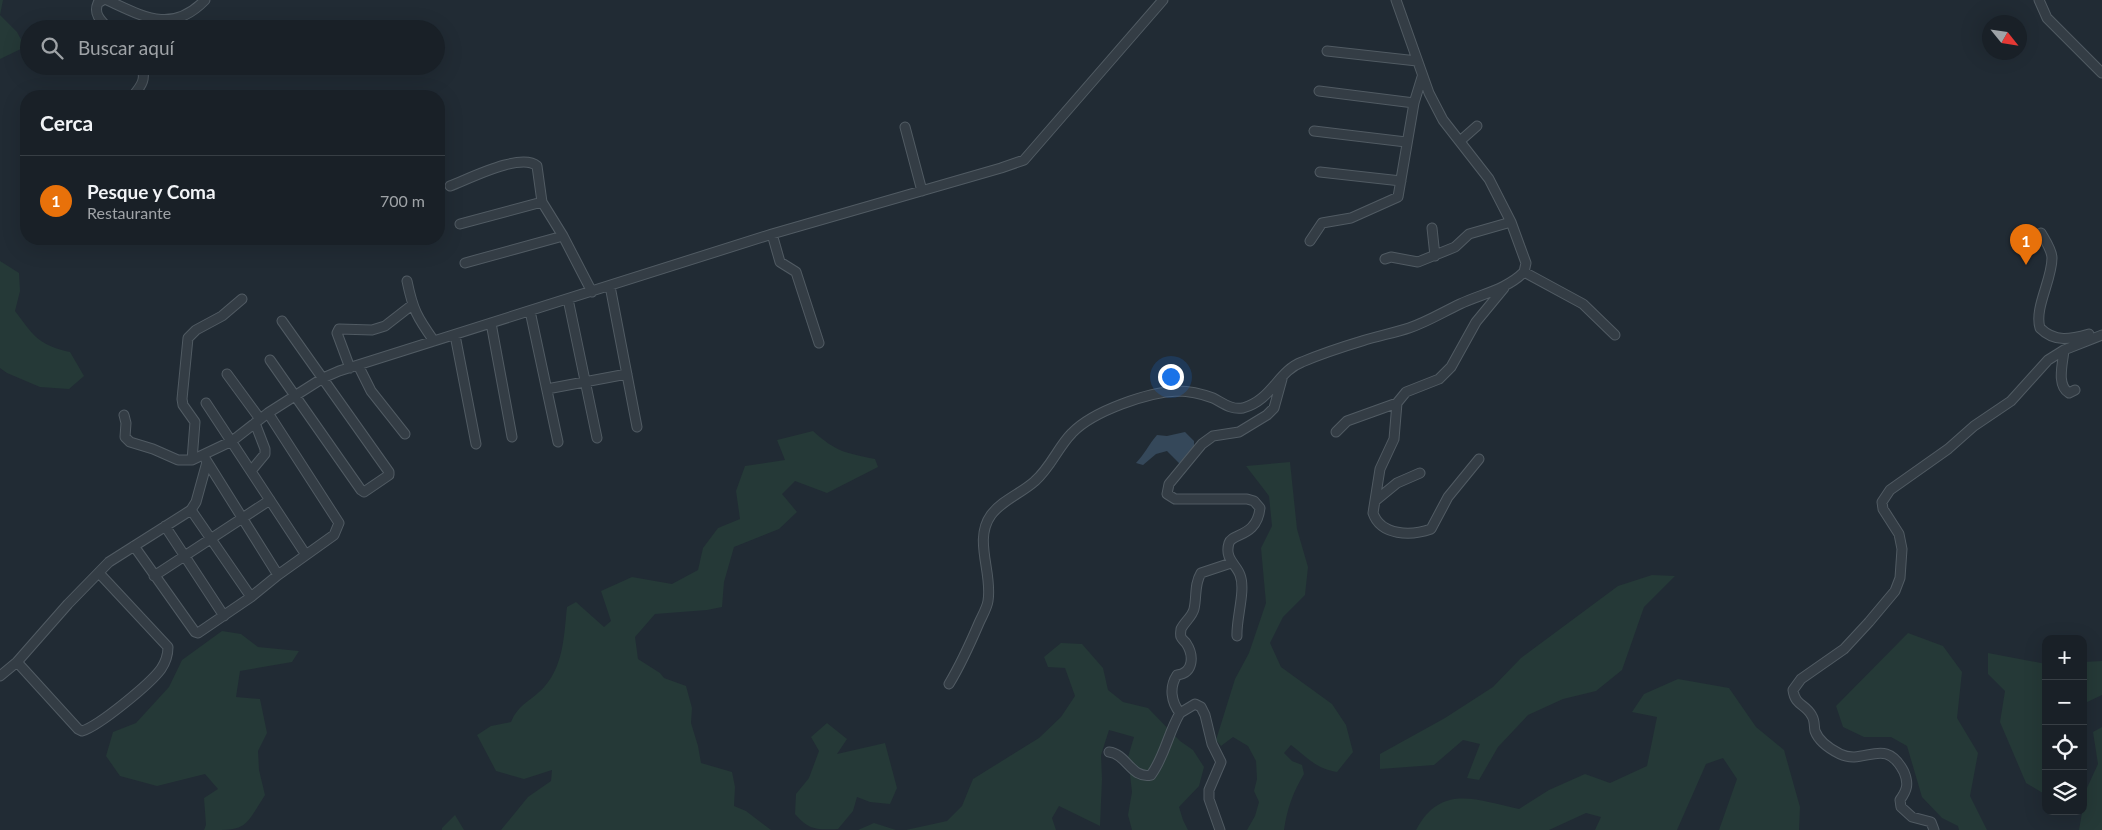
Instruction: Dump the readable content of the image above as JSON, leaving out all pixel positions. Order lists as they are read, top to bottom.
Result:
{
  "north": "bottom right",
  "page": {
    "search": "Buscar aquí",
    "heading": "Cerca",
    "list": [
      {
        "mark": "1",
        "name": "Pesque y Coma",
        "note": "Restaurante",
        "value": "700 m"
      }
    ],
    "pins": "1",
    "map_buttons": ["+", "−"]
  }
}
